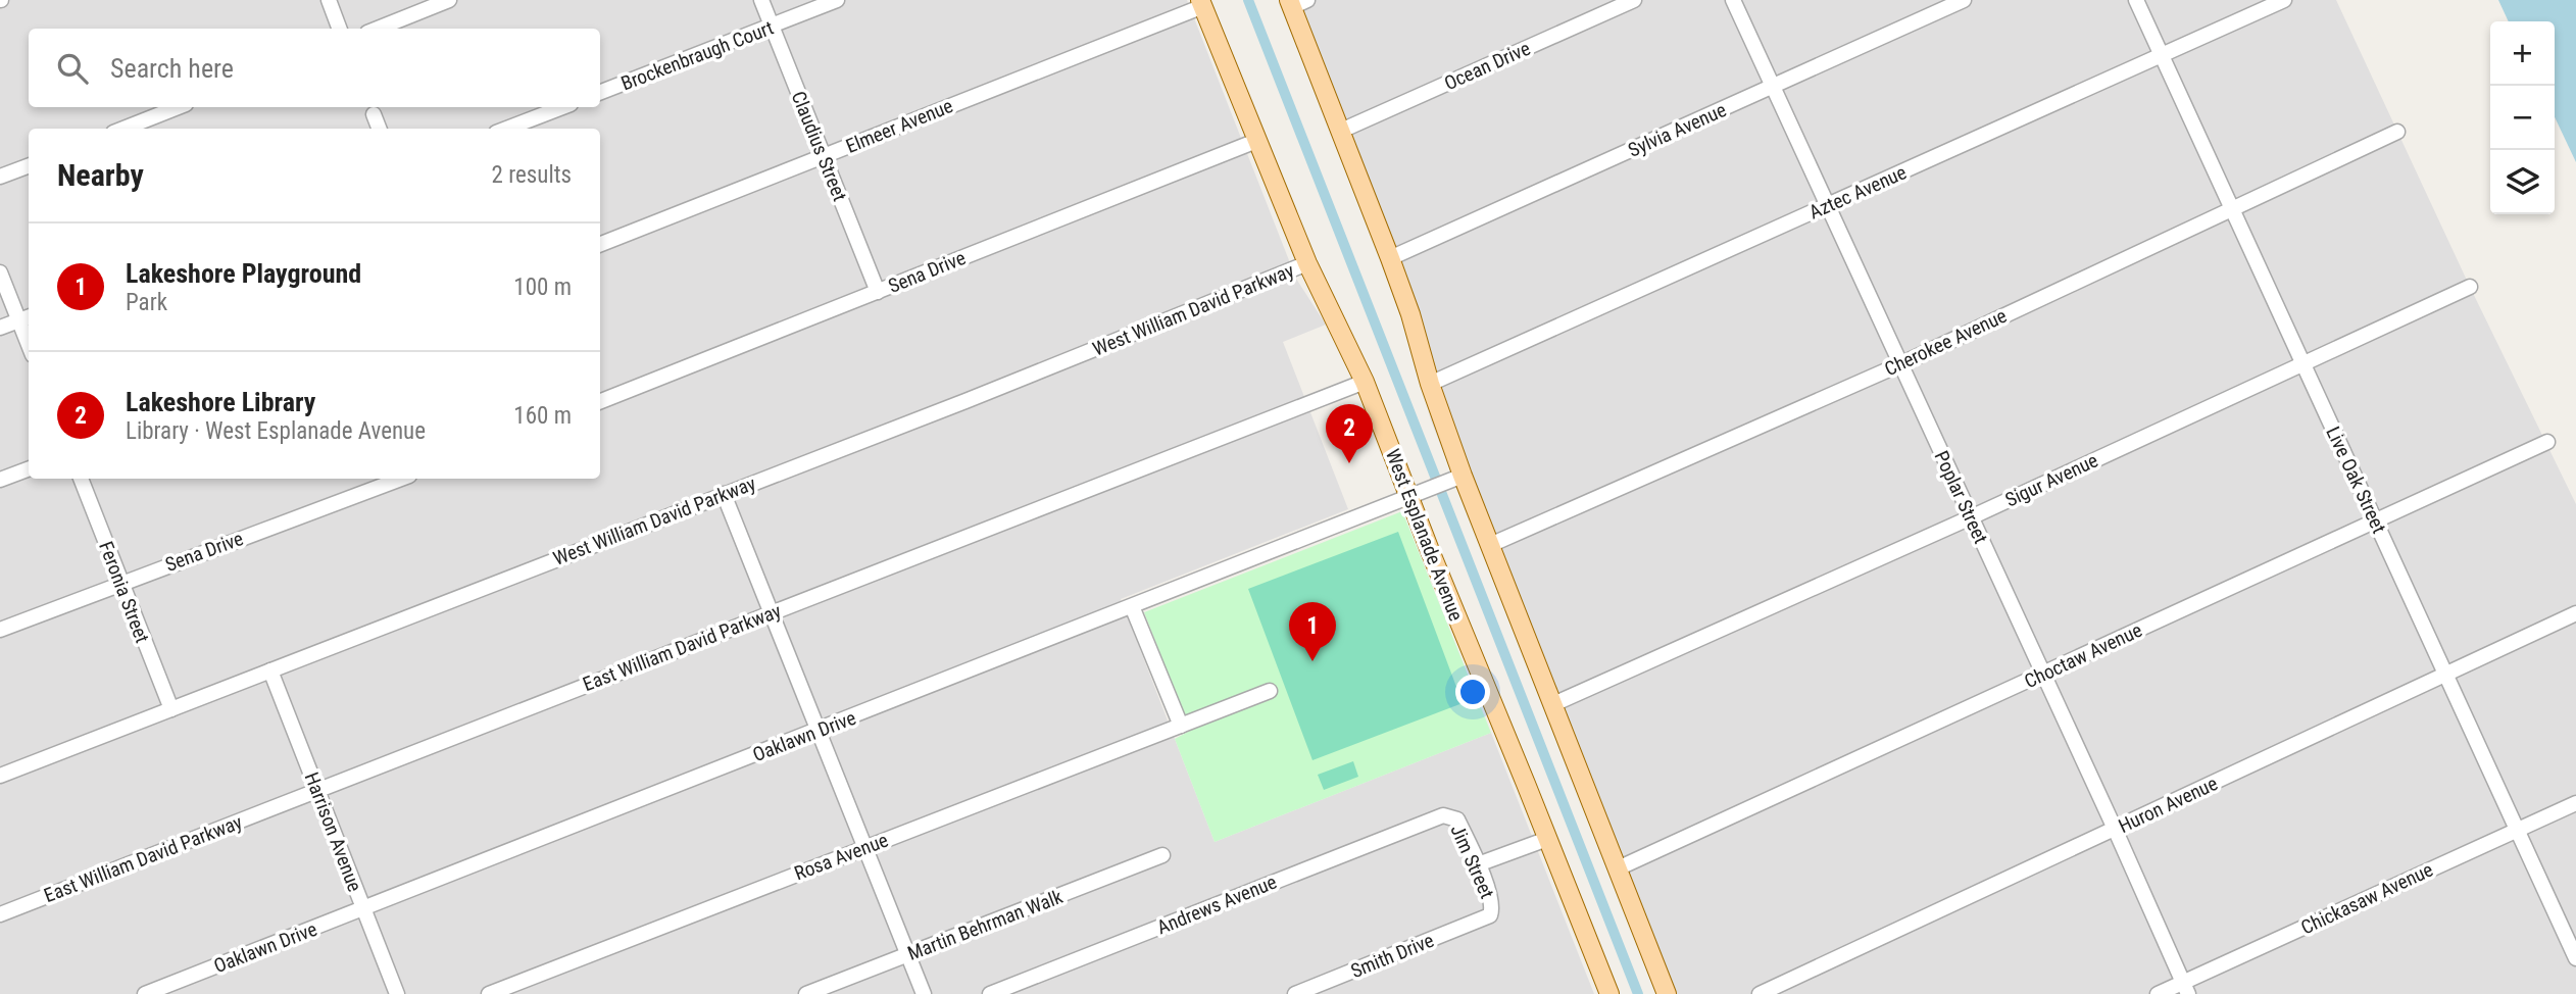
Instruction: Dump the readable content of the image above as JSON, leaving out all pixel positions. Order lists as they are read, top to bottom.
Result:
{
  "streets": {
    "main road": ["West Esplanade Avenue"],
    "street": [
      "Brockenbraugh Court",
      "Ocean Drive",
      "Elmeer Avenue",
      "Sylvia Avenue",
      "Claudius Street",
      "Aztec Avenue",
      "Sena Drive",
      "West William David Parkway",
      "Cherokee Avenue",
      "Sigur Avenue",
      "Live Oak Street",
      "Poplar Street",
      "Feronia Street",
      "East William David Parkway",
      "Choctaw Avenue",
      "Oaklawn Drive",
      "Huron Avenue",
      "Harrison Avenue",
      "Rosa Avenue",
      "Jim Street",
      "Chickasaw Avenue",
      "Andrews Avenue",
      "Martin Behrman Walk",
      "Smith Drive"
    ]
  },
  "crossings": [
    ["Brockenbraugh Court", "Claudius Street"],
    ["Elmeer Avenue", "Claudius Street"],
    ["Elmeer Avenue", "West Esplanade Avenue"],
    ["Sylvia Avenue", "Poplar Street"],
    ["Claudius Street", "Sena Drive"],
    ["Aztec Avenue", "Live Oak Street"],
    ["Aztec Avenue", "Poplar Street"],
    ["Sena Drive", "West Esplanade Avenue"],
    ["Sena Drive", "Feronia Street"],
    ["West William David Parkway", "West Esplanade Avenue"],
    ["West William David Parkway", "Feronia Street"],
    ["West William David Parkway", "Harrison Avenue"],
    ["Cherokee Avenue", "Live Oak Street"],
    ["Cherokee Avenue", "Poplar Street"],
    ["Sigur Avenue", "Live Oak Street"],
    ["Sigur Avenue", "Poplar Street"],
    ["Live Oak Street", "Choctaw Avenue"],
    ["Live Oak Street", "Huron Avenue"],
    ["Live Oak Street", "Chickasaw Avenue"],
    ["Poplar Street", "Choctaw Avenue"],
    ["Poplar Street", "Huron Avenue"],
    ["Poplar Street", "Chickasaw Avenue"],
    ["West Esplanade Avenue", "East William David Parkway"],
    ["West Esplanade Avenue", "Oaklawn Drive"],
    ["East William David Parkway", "Harrison Avenue"],
    ["Oaklawn Drive", "Harrison Avenue"],
    ["Jim Street", "Andrews Avenue"],
    ["Jim Street", "Smith Drive"]
  ],
  "page": {
    "map_buttons": ["+", "−"],
    "search": "Search here",
    "heading": ["Nearby", "2 results"],
    "list": [
      {
        "mark": "1",
        "name": "Lakeshore Playground",
        "note": "Park",
        "value": "100 m"
      },
      {
        "mark": "2",
        "name": "Lakeshore Library",
        "note": "Library · West Esplanade Avenue",
        "value": "160 m"
      }
    ],
    "pins": ["2", "1"]
  }
}
